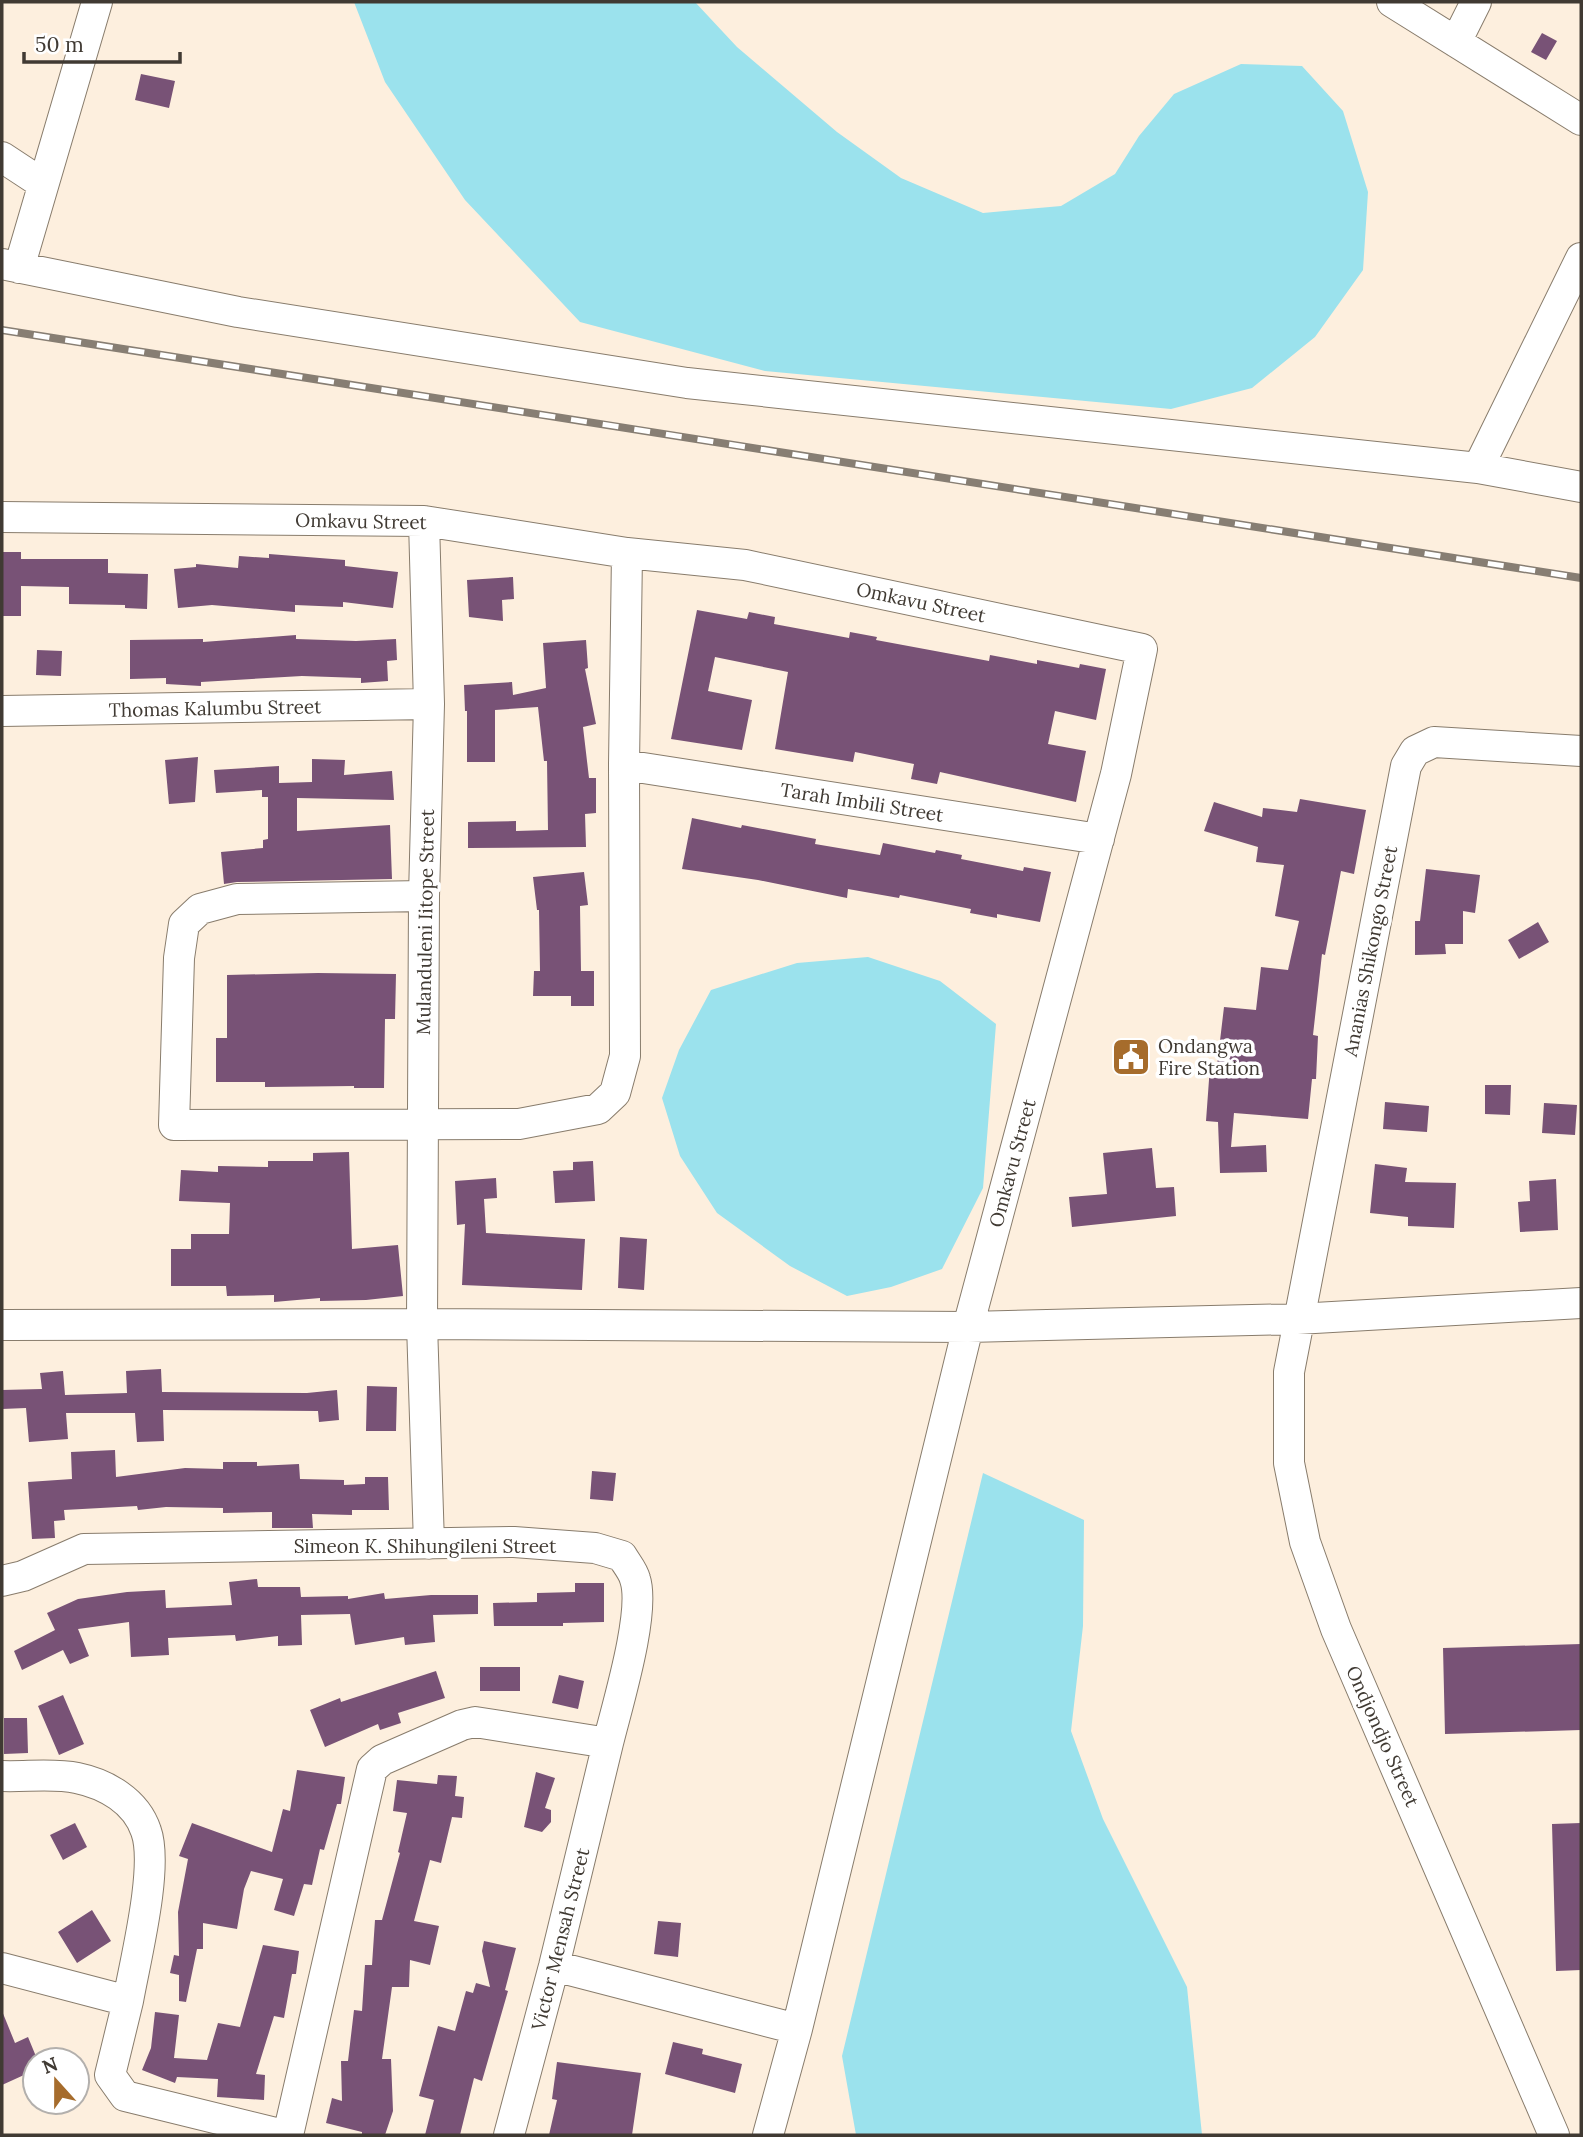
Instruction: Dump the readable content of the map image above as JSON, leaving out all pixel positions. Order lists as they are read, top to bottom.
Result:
{
  "streets": {
    "street": [
      "Omkavu Street",
      "Thomas Kalumbu Street",
      "Tarah Imbili Street",
      "Mulanduleni Iitope Street",
      "Ananias Shikongo Street",
      "Simeon K. Shihungileni Street",
      "Ondjondjo Street",
      "Victor Mensah Street"
    ]
  },
  "crossings": [
    ["Omkavu Street", "Tarah Imbili Street"],
    ["Omkavu Street", "Mulanduleni Iitope Street"],
    ["Thomas Kalumbu Street", "Mulanduleni Iitope Street"],
    ["Mulanduleni Iitope Street", "Simeon K. Shihungileni Street"],
    ["Ananias Shikongo Street", "Ondjondjo Street"],
    ["Simeon K. Shihungileni Street", "Victor Mensah Street"]
  ],
  "places": {
    "public building": ["Ondangwa Fire Station"]
  },
  "scale_bar": "50 m",
  "north": "top"
}
